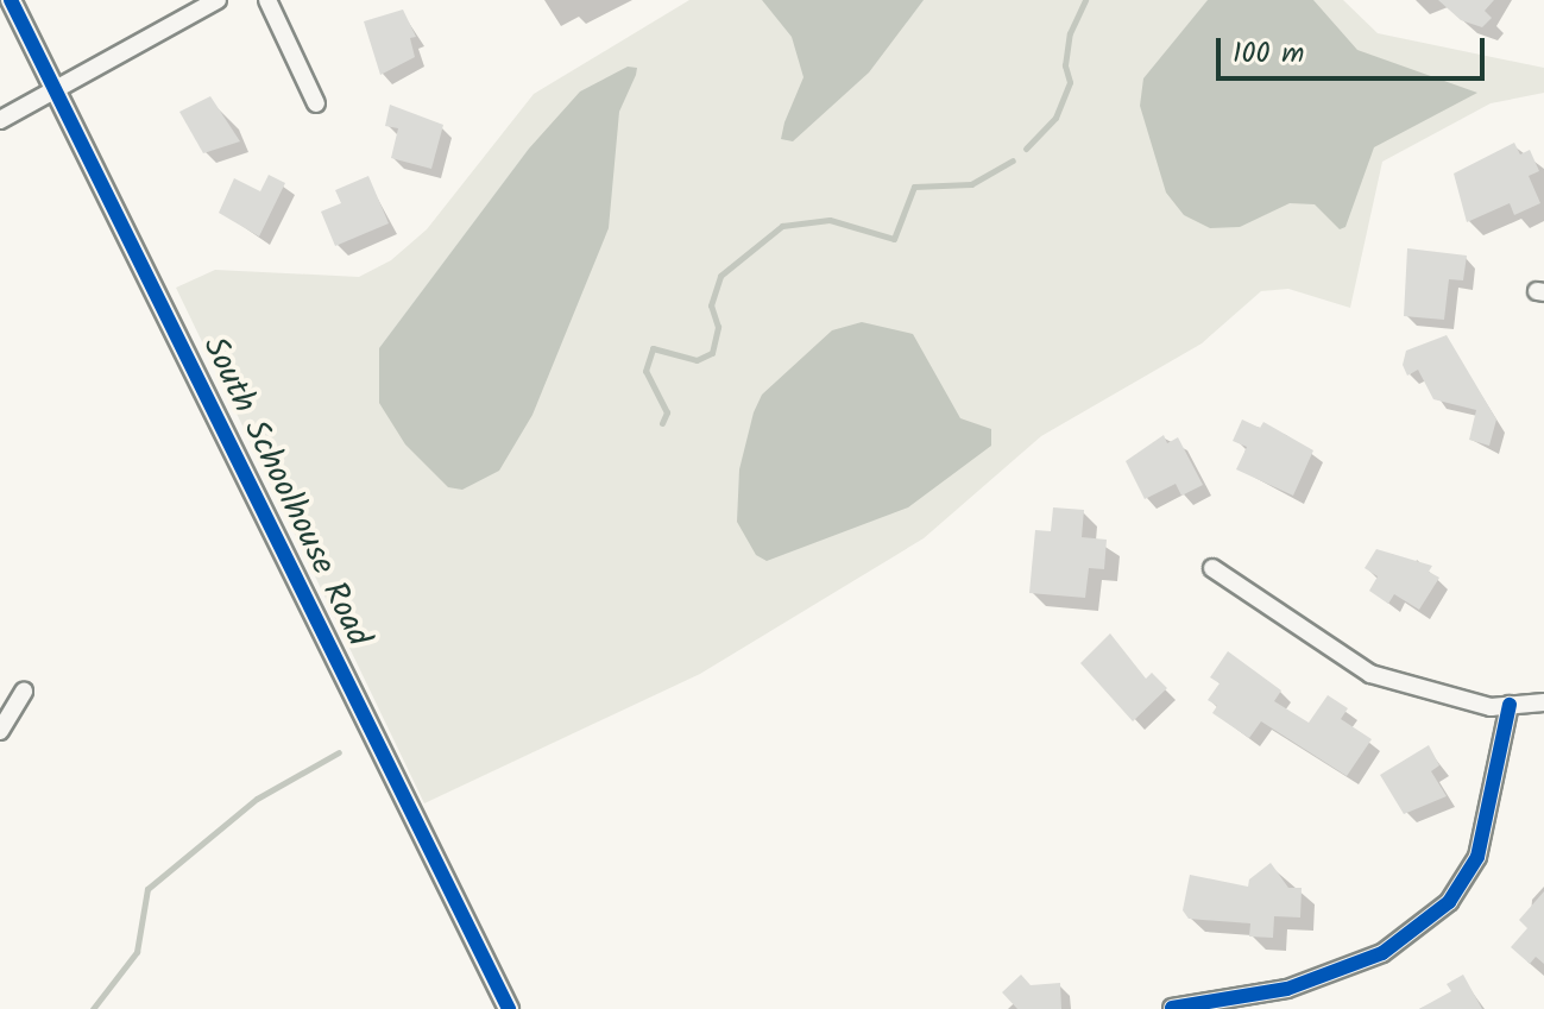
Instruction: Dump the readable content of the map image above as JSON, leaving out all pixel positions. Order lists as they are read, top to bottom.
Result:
{
  "streets": {
    "street": ["South Schoolhouse Road"]
  },
  "scale_bar": "100 m"
}
